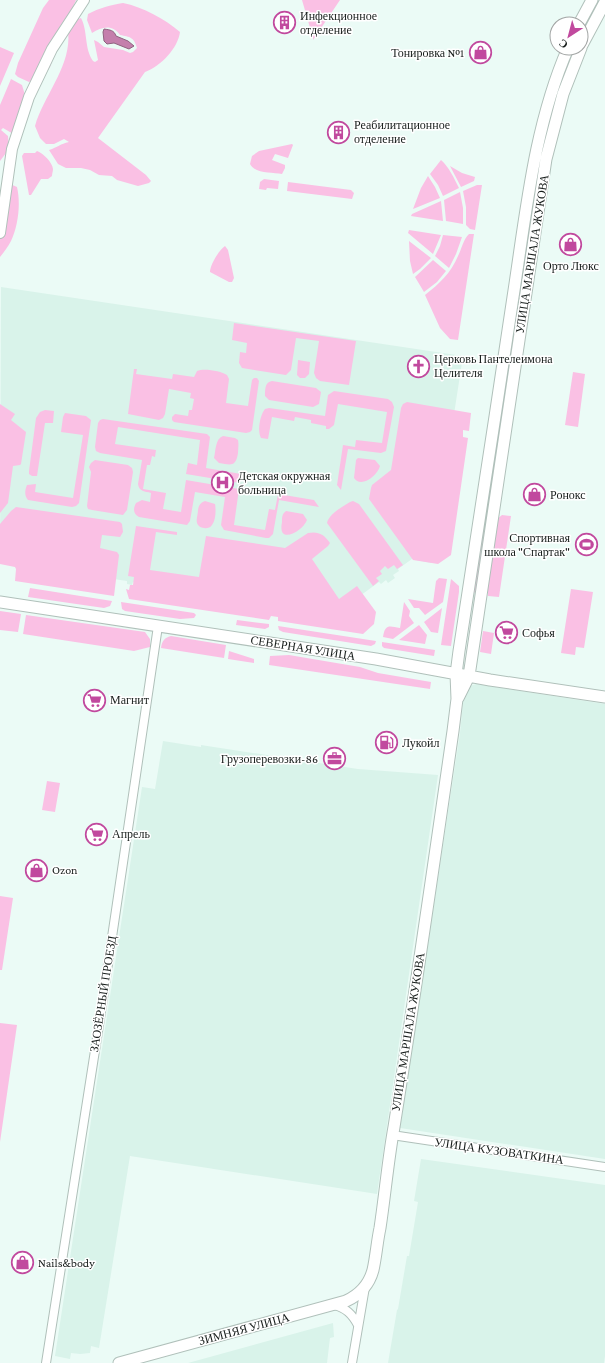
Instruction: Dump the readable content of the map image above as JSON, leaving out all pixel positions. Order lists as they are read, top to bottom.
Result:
{
  "streets": {
    "main road": ["УЛИЦА МАРШАЛА ЖУКОВА", "СЕВЕРНАЯ УЛИЦА", "ЗИМНЯЯ УЛИЦА"],
    "street": ["ЗАОЗЁРНЫЙ ПРОЕЗД", "УЛИЦА КУЗОВАТКИНА"]
  },
  "crossings": [
    ["УЛИЦА МАРШАЛА ЖУКОВА", "СЕВЕРНАЯ УЛИЦА"],
    ["УЛИЦА МАРШАЛА ЖУКОВА", "УЛИЦА КУЗОВАТКИНА"],
    ["УЛИЦА МАРШАЛА ЖУКОВА", "ЗИМНЯЯ УЛИЦА"],
    ["СЕВЕРНАЯ УЛИЦА", "ЗАОЗЁРНЫЙ ПРОЕЗД"]
  ],
  "places": {
    "building": ["Инфекционное отделение", "Реабилитационное отделение"],
    "shop": [
      "Тонировка №1",
      "Орто Люкс",
      "Ронокс",
      "Ozon",
      "Nails&body"
    ],
    "church": ["Церковь Пантелеимона Целителя"],
    "hospital": ["Детская окружная больница"],
    "sports": ["Спортивная школа \"Спартак\""],
    "supermarket": ["Софья", "Магнит", "Апрель"],
    "fuel station": ["Лукойл"],
    "office": ["Грузоперевозки-86"]
  },
  "north": "bottom left"
}
